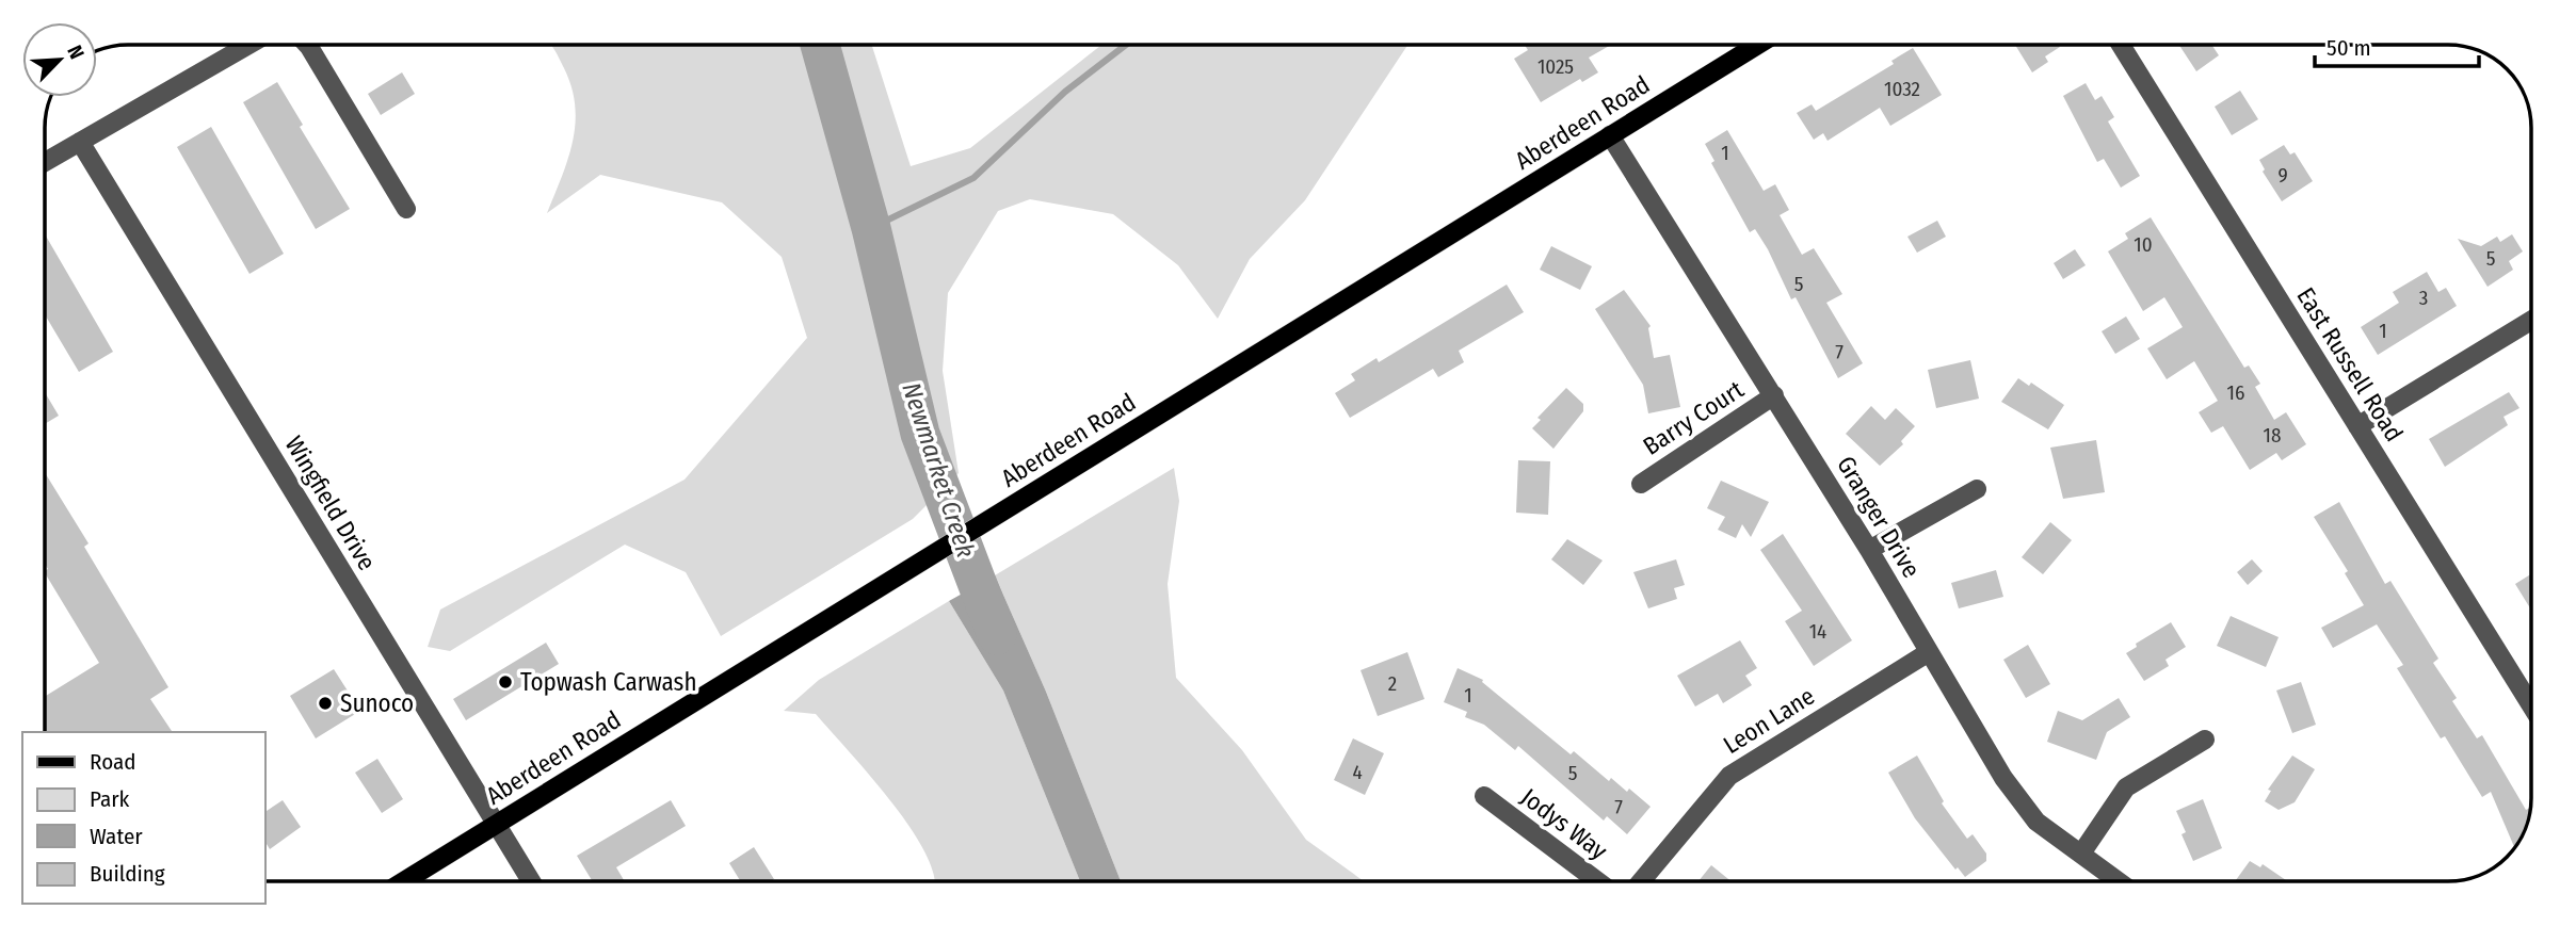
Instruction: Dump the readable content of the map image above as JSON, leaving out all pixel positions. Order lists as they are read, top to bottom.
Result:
{
  "streets": {
    "main road": ["Aberdeen Road"],
    "street": [
      "East Russell Road",
      "Barry Court",
      "Wingfield Drive",
      "Granger Drive",
      "Leon Lane",
      "Jodys Way"
    ]
  },
  "crossings": [
    ["Aberdeen Road", "Wingfield Drive"],
    ["Aberdeen Road", "Granger Drive"],
    ["Barry Court", "Granger Drive"],
    ["Granger Drive", "Leon Lane"]
  ],
  "water": ["Newmarket Creek"],
  "places": ["Topwash Carwash", "Sunoco"],
  "house_numbers": [
    "1025",
    "1032",
    "1",
    "9",
    "10",
    "5",
    "5",
    "3",
    "1",
    "7",
    "16",
    "18",
    "14",
    "2",
    "1",
    "4",
    "5",
    "7"
  ],
  "legend": [
    "Road",
    "Park",
    "Water",
    "Building"
  ],
  "scale_bar": "50 m",
  "north": "top right"
}
